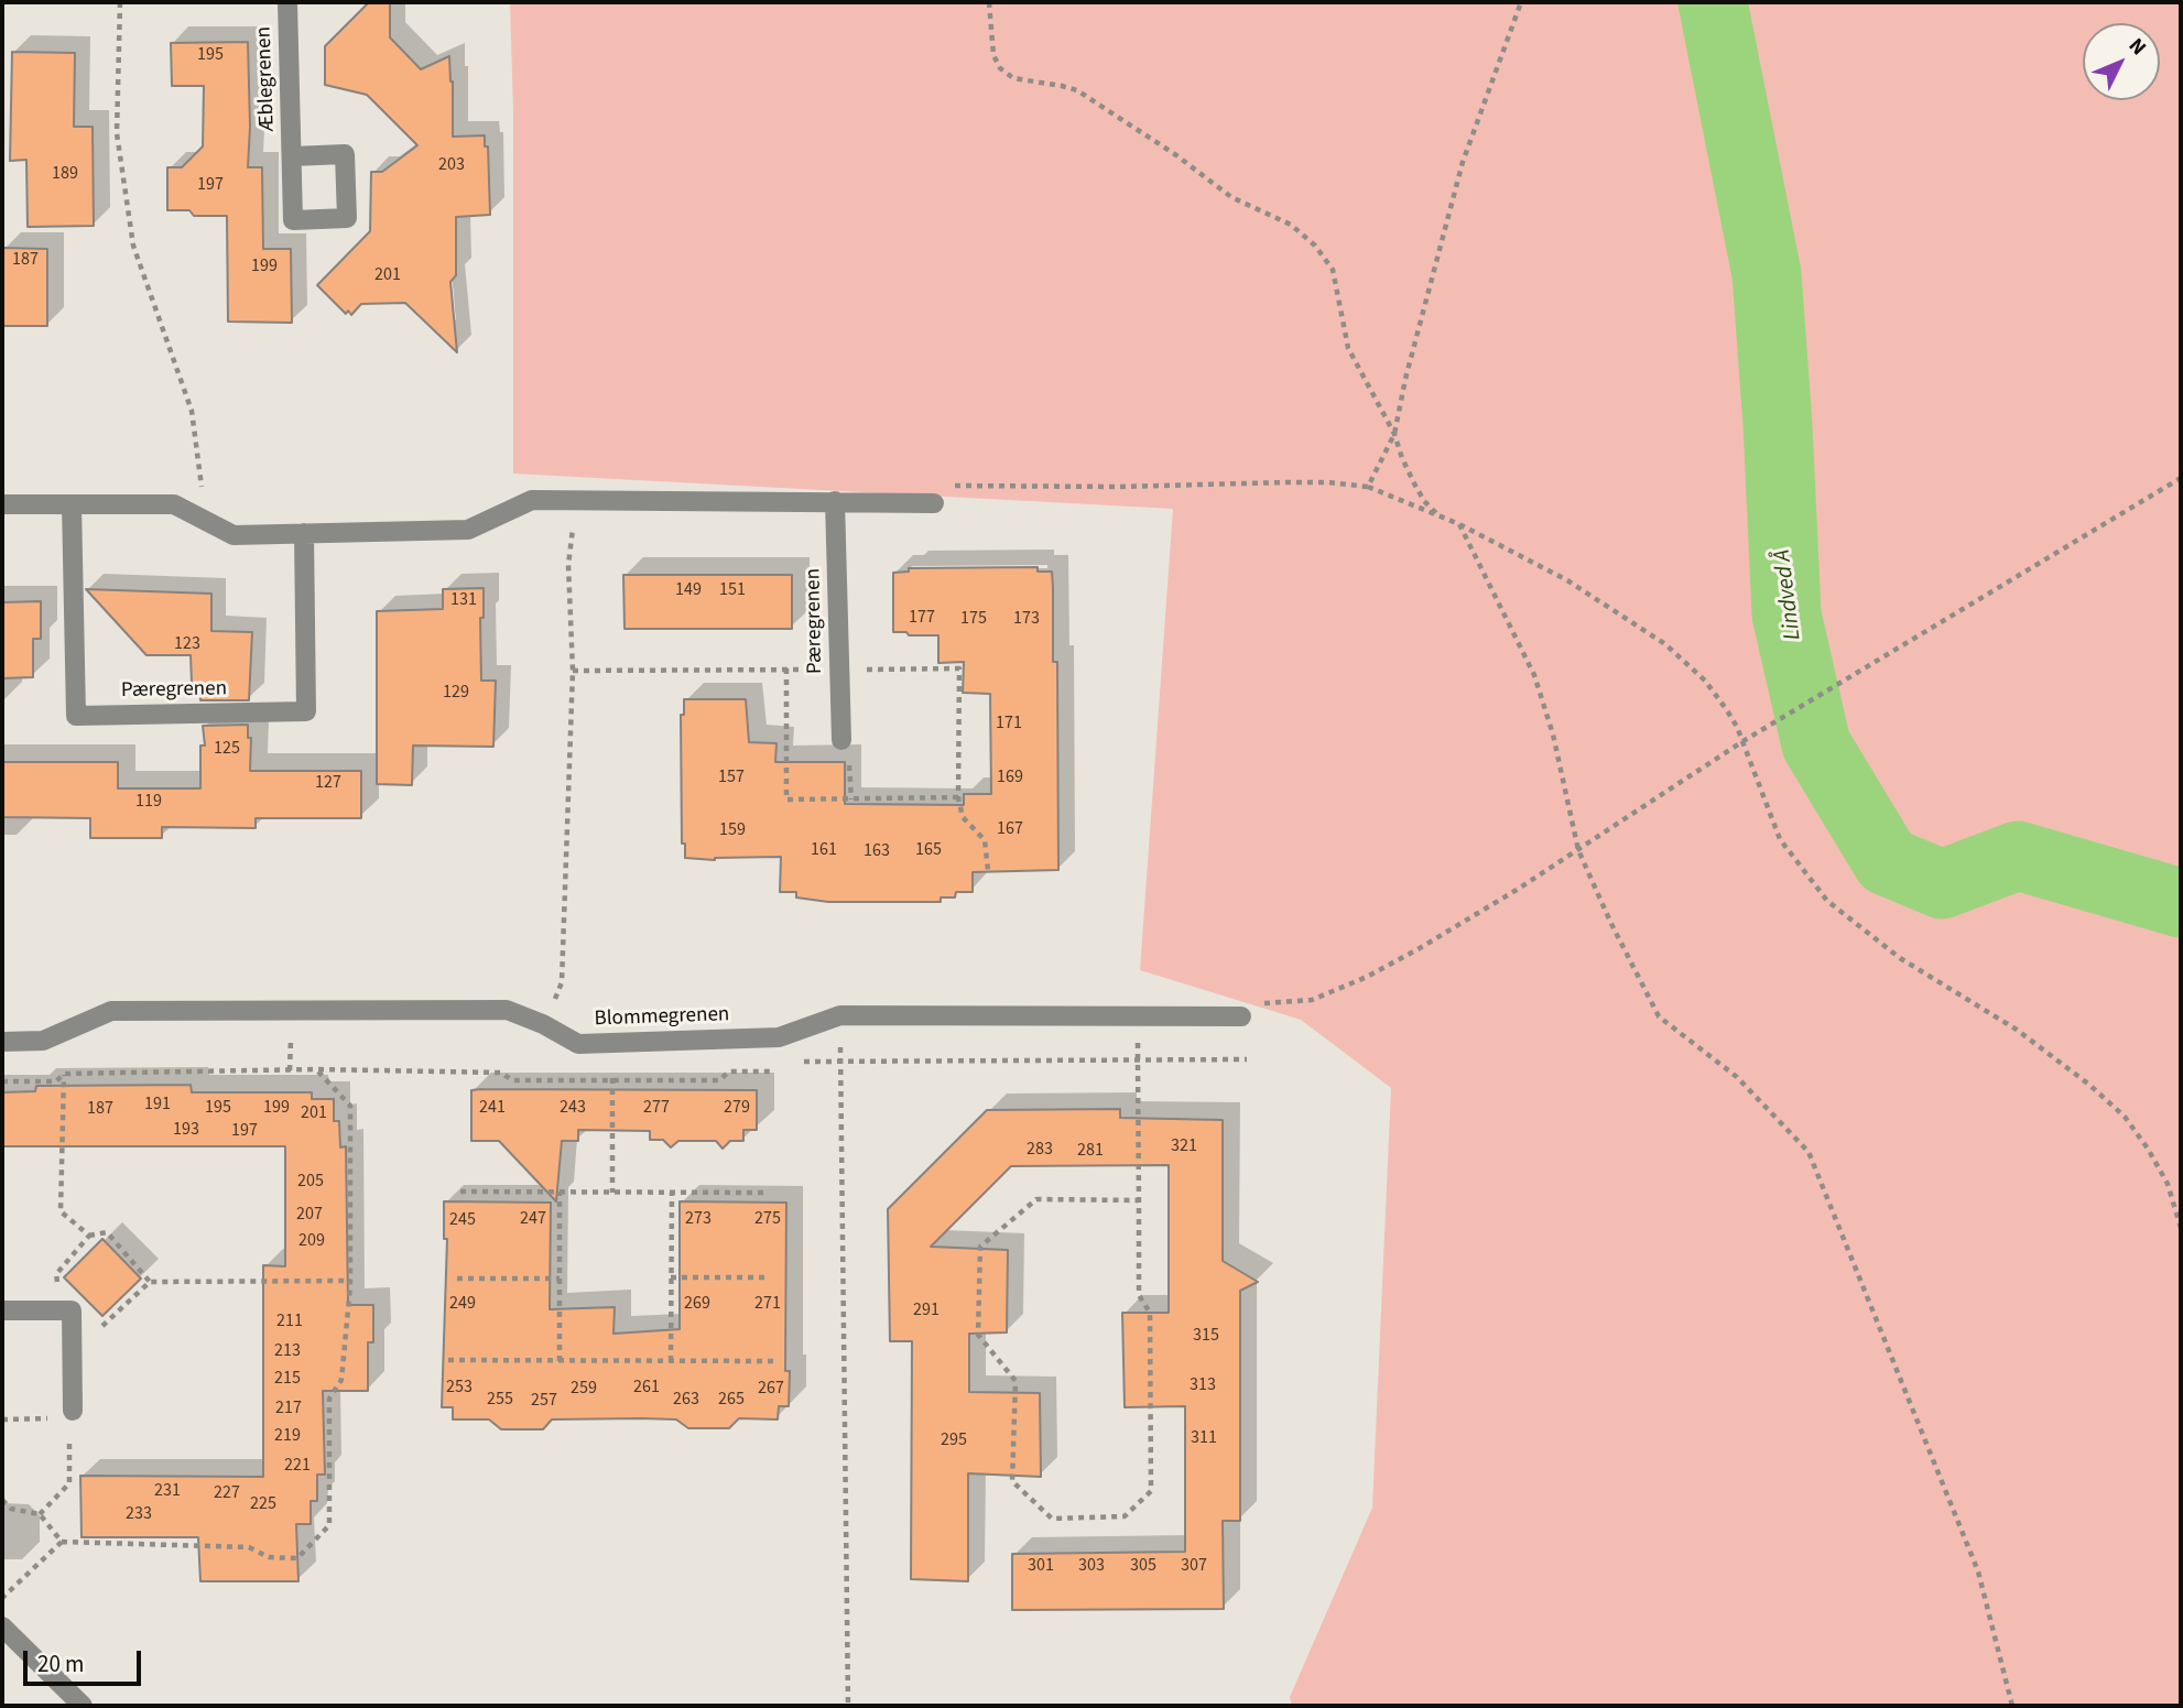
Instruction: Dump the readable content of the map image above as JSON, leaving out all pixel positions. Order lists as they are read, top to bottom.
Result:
{
  "streets": {
    "street": ["Æblegrenen", "Pæregrenen", "Blommegrenen"]
  },
  "water": ["Lindved Å"],
  "house_numbers": [
    "195",
    "203",
    "189",
    "197",
    "187",
    "199",
    "201",
    "149",
    "151",
    "131",
    "177",
    "175",
    "173",
    "123",
    "129",
    "171",
    "125",
    "157",
    "169",
    "127",
    "119",
    "167",
    "159",
    "161",
    "165",
    "163",
    "191",
    "195",
    "199",
    "241",
    "243",
    "277",
    "279",
    "187",
    "201",
    "193",
    "197",
    "321",
    "283",
    "281",
    "205",
    "207",
    "247",
    "273",
    "275",
    "245",
    "209",
    "249",
    "269",
    "271",
    "291",
    "211",
    "315",
    "213",
    "215",
    "313",
    "253",
    "261",
    "259",
    "267",
    "255",
    "263",
    "265",
    "257",
    "217",
    "219",
    "311",
    "295",
    "221",
    "231",
    "227",
    "225",
    "233",
    "301",
    "303",
    "305",
    "307"
  ],
  "scale_bar": "20 m",
  "north": "top right"
}
